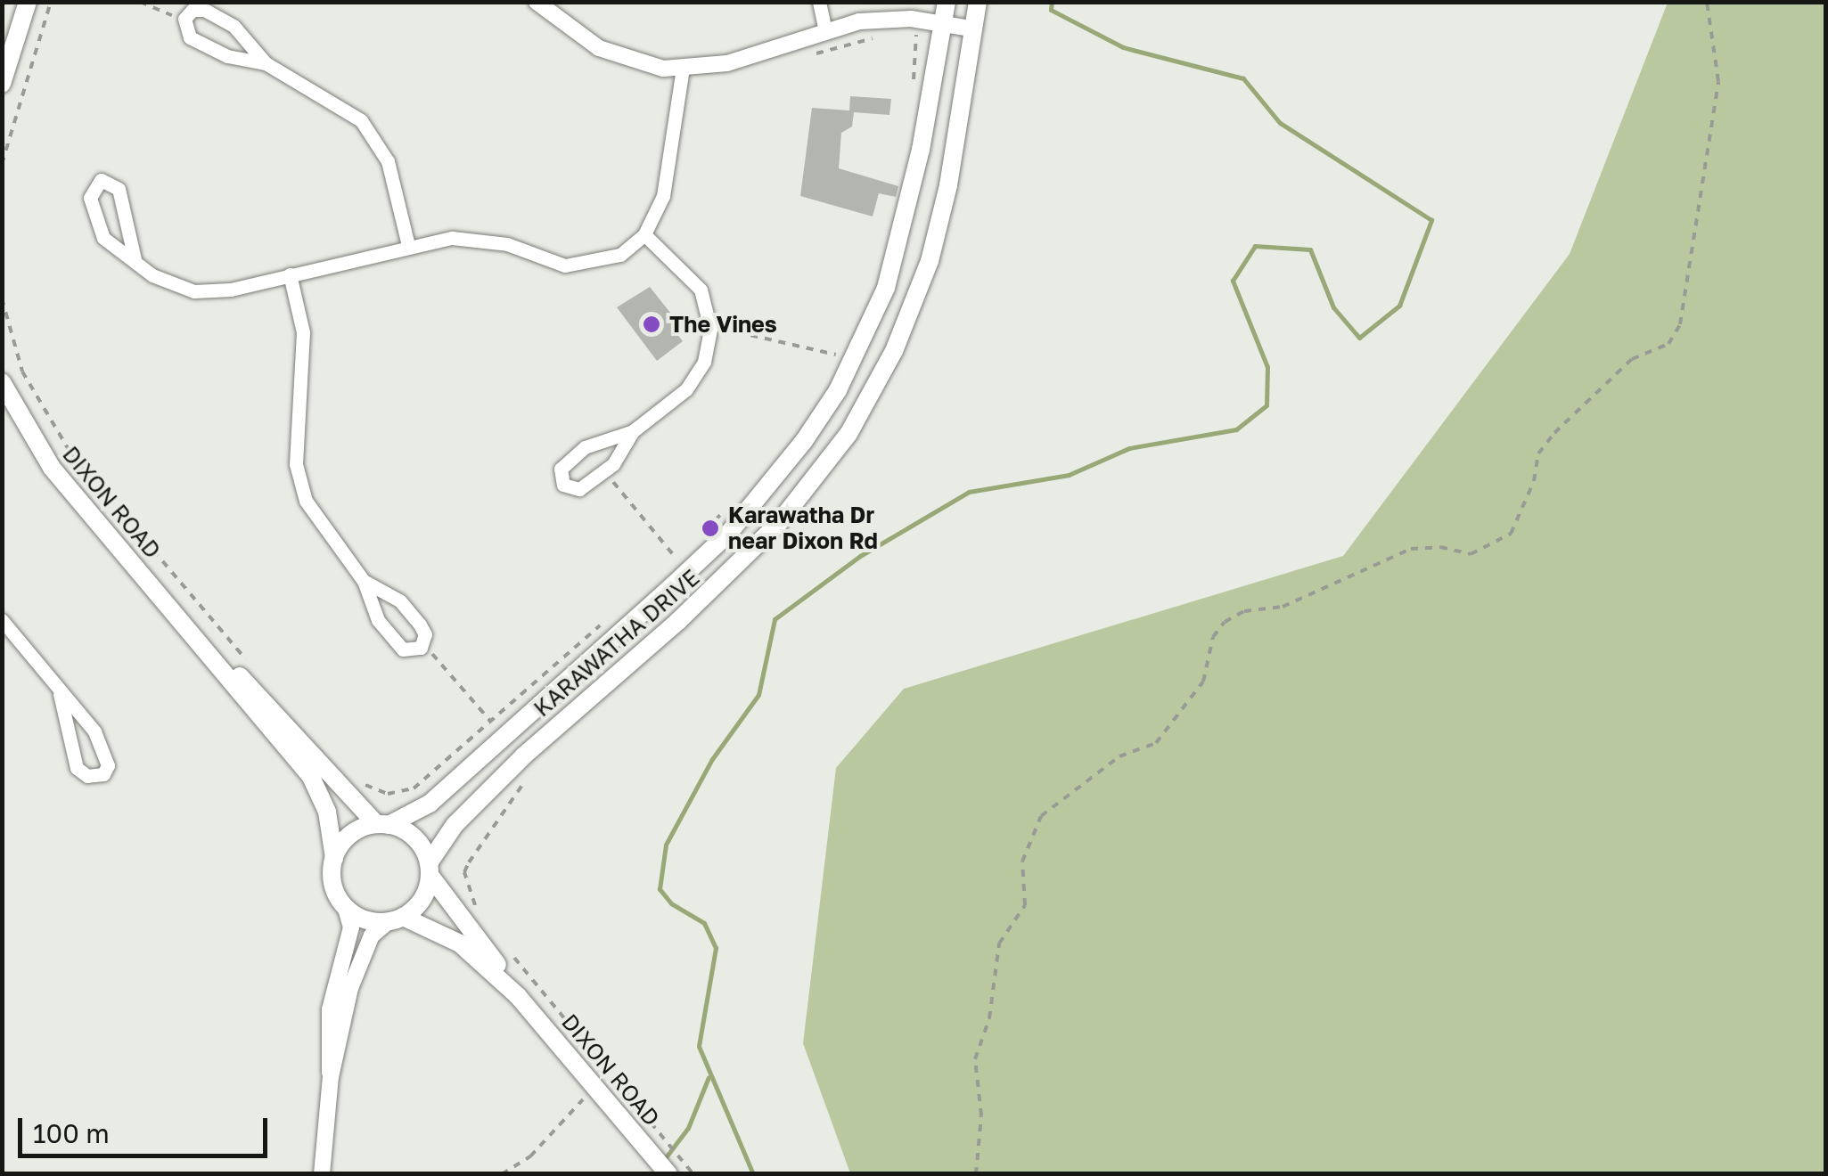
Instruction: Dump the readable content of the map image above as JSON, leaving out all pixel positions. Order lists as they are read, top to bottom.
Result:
{
  "streets": {
    "main road": ["DIXON ROAD", "KARAWATHA DRIVE"]
  },
  "crossings": [
    ["DIXON ROAD", "KARAWATHA DRIVE"]
  ],
  "places": ["The Vines", "Karawatha Dr near Dixon Rd"],
  "scale_bar": "100 m"
}
